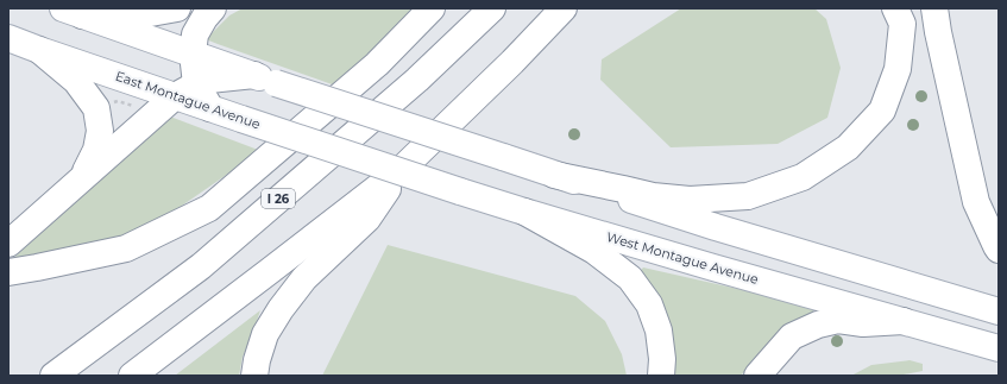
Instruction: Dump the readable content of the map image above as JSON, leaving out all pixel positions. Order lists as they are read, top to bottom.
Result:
{
  "streets": {
    "main road": ["East Montague Avenue", "I 26", "West Montague Avenue"]
  },
  "crossings": [
    ["East Montague Avenue", "West Montague Avenue"]
  ]
}
